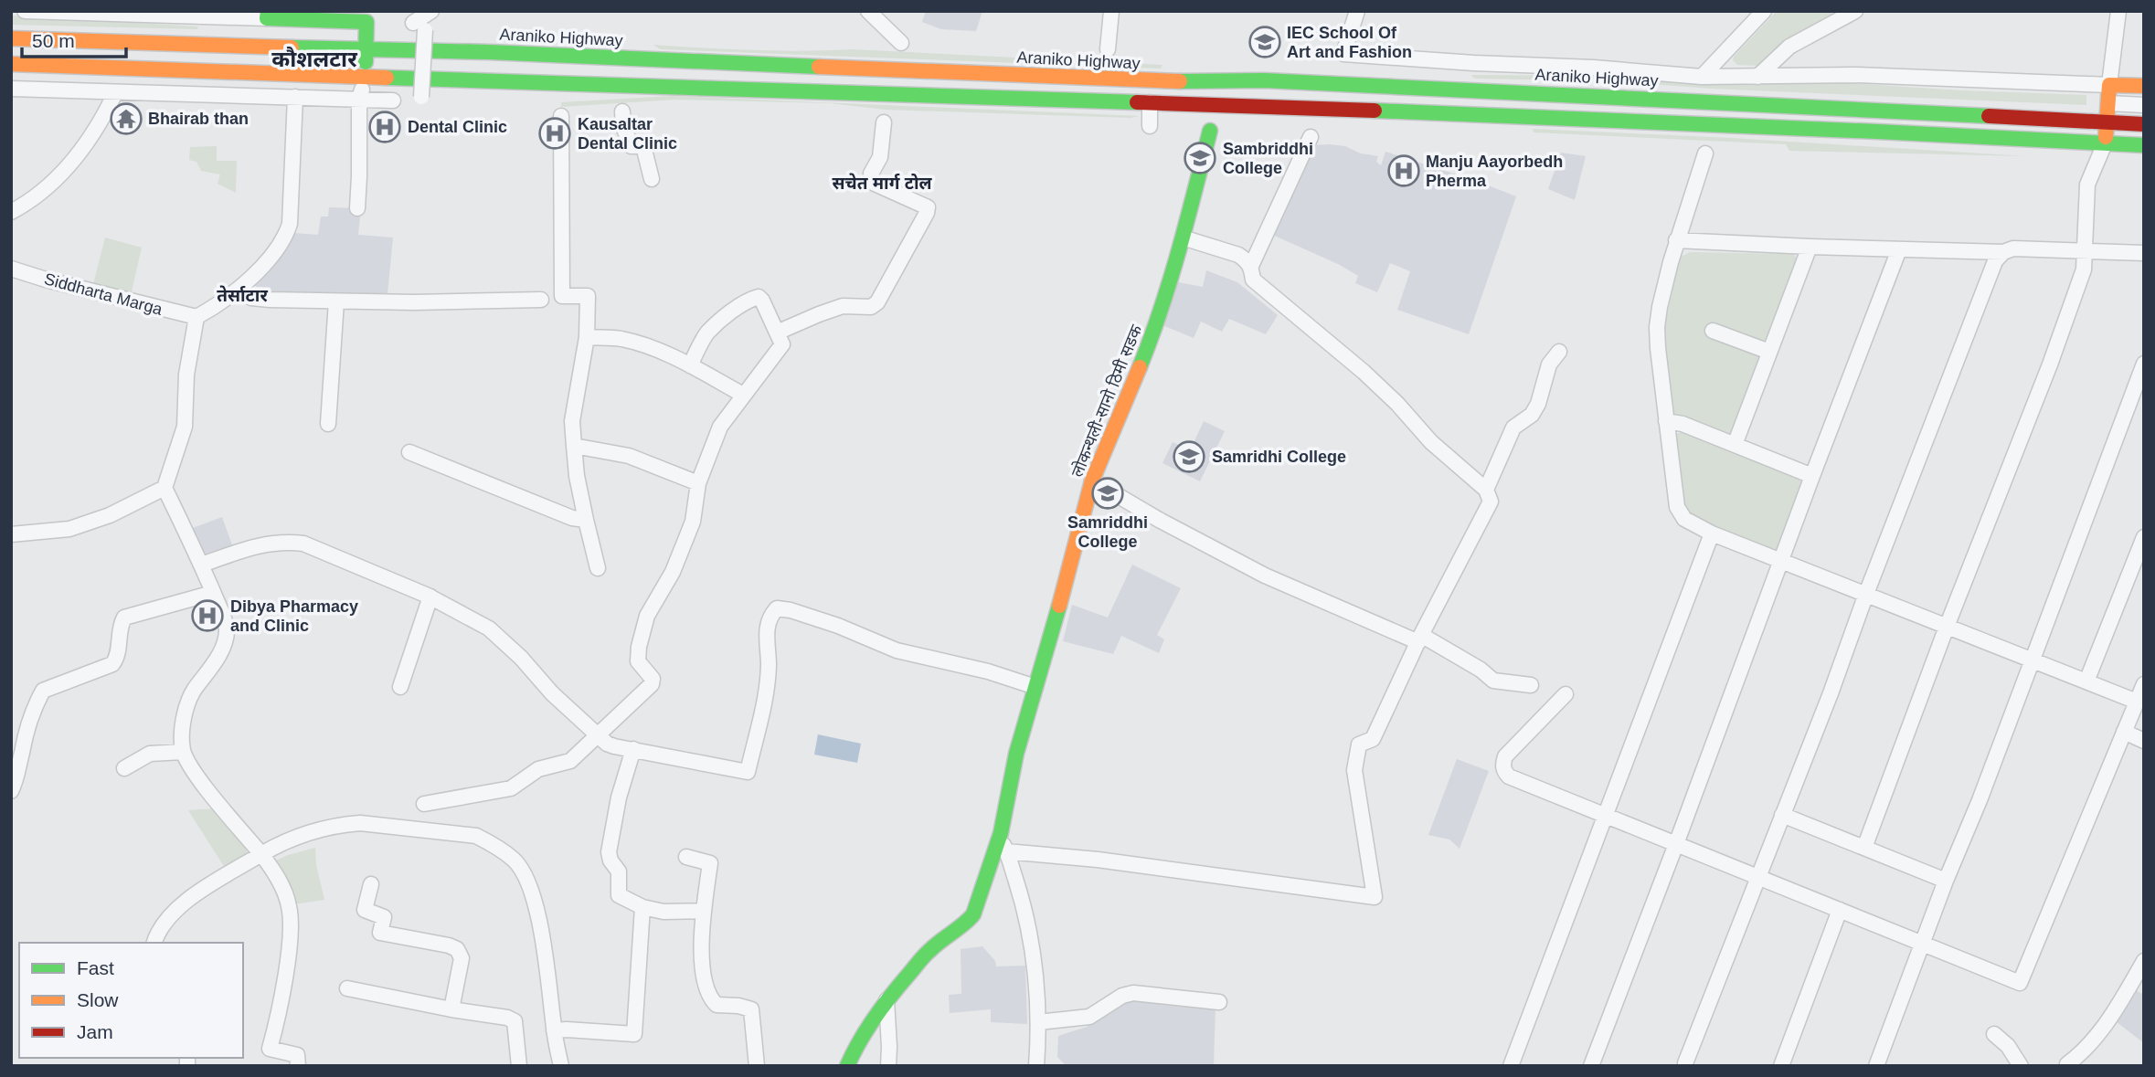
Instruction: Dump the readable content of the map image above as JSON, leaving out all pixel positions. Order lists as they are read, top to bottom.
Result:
{
  "streets": {
    "main road": ["Araniko Highway", "लोकन्थली-सानो ठिमी सडक"],
    "street": ["Siddharta Marga"]
  },
  "districts": ["कौशलटार", "सचेत मार्ग टोल", "तेर्साटार"],
  "places": {
    "school or university": [
      "IEC School Of Art and Fashion",
      "Sambriddhi College",
      "Samridhi College",
      "Samriddhi College"
    ],
    "temple": ["Bhairab than"],
    "hospital": [
      "Dental Clinic",
      "Kausaltar Dental Clinic",
      "Manju Aayorbedh Pherma",
      "Dibya Pharmacy and Clinic"
    ]
  },
  "legend": ["Fast", "Slow", "Jam"],
  "scale_bar": "50 m"
}
